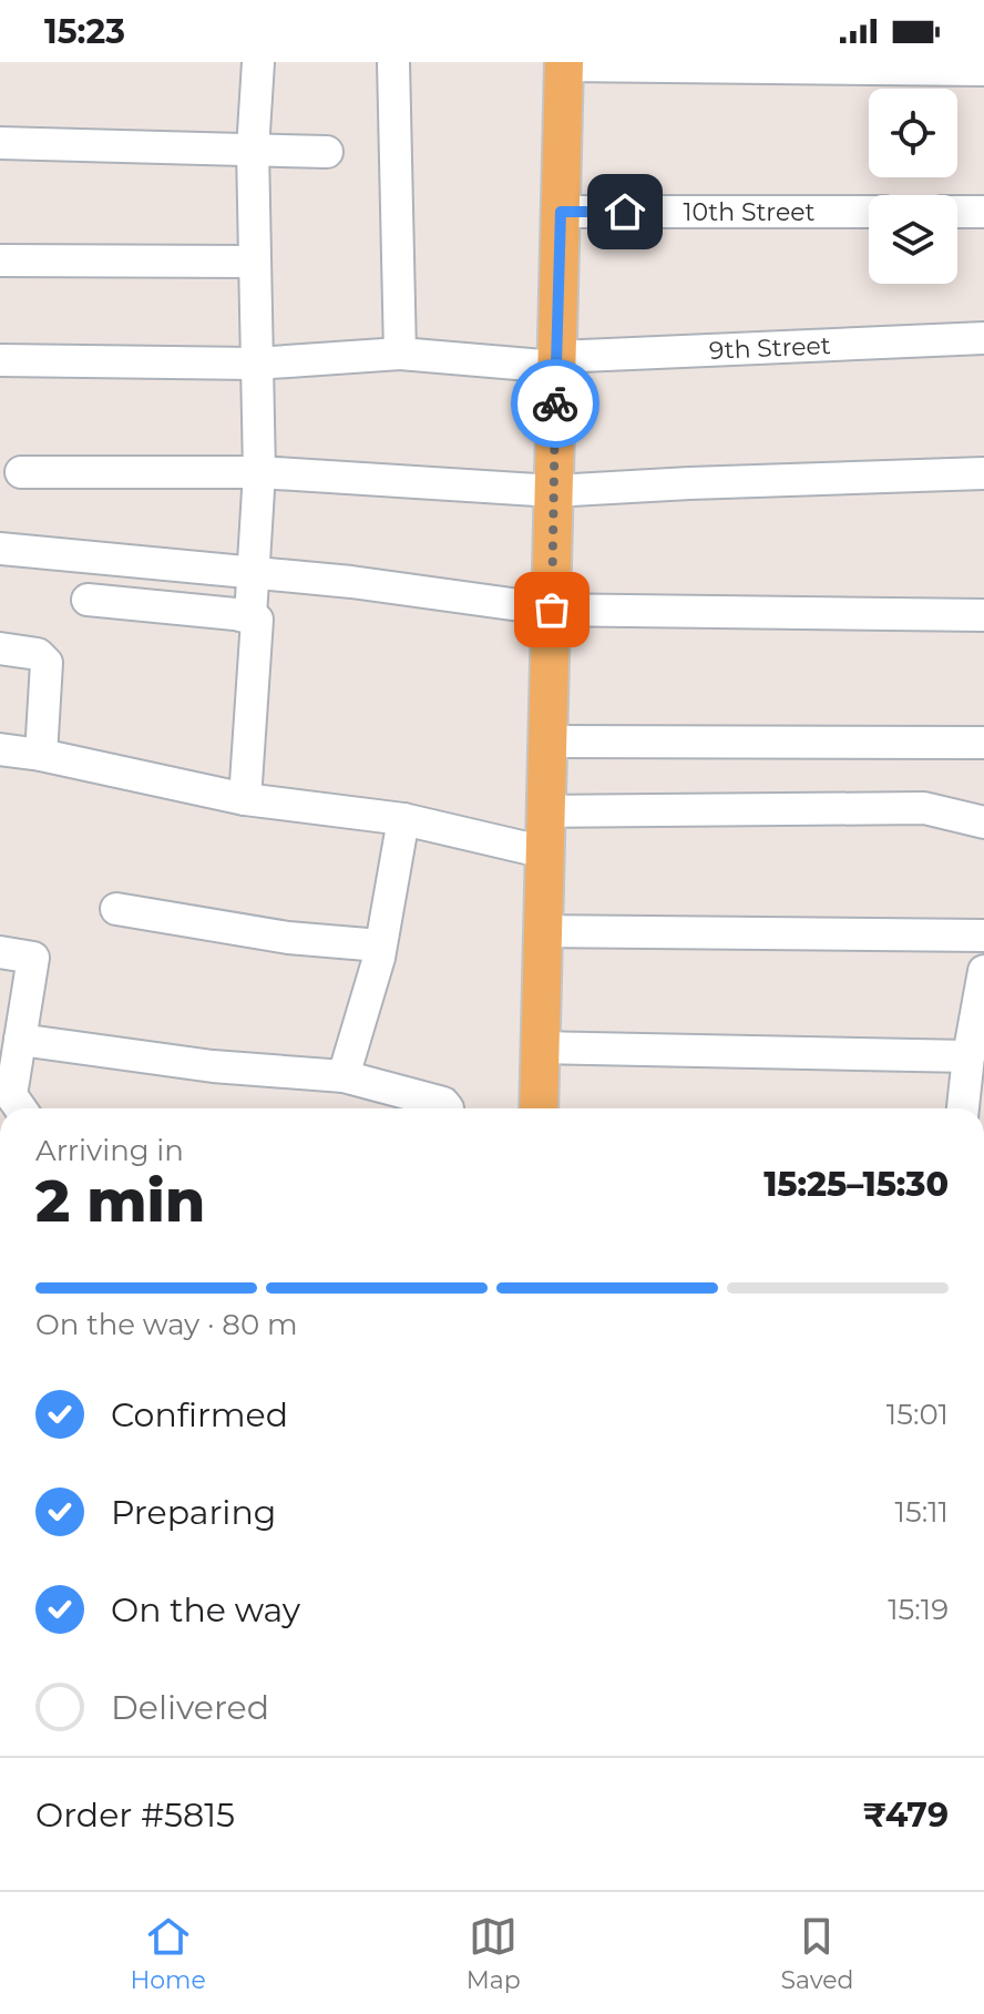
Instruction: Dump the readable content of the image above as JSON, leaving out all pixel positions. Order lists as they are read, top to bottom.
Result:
{
  "streets": {
    "street": ["10th Street", "9th Street"]
  },
  "page": {
    "status": "15:23",
    "heading": ["2 min", "Arriving in", "15:25–15:30"],
    "panel": ["Order #5815", "₹479"],
    "bar": "On the way · 80 m",
    "list": [
      ["Confirmed", "15:01"],
      ["Preparing", "15:11"],
      ["On the way", "15:19"],
      "Delivered"
    ],
    "tabs": ["Home", "Map", "Saved"]
  }
}
